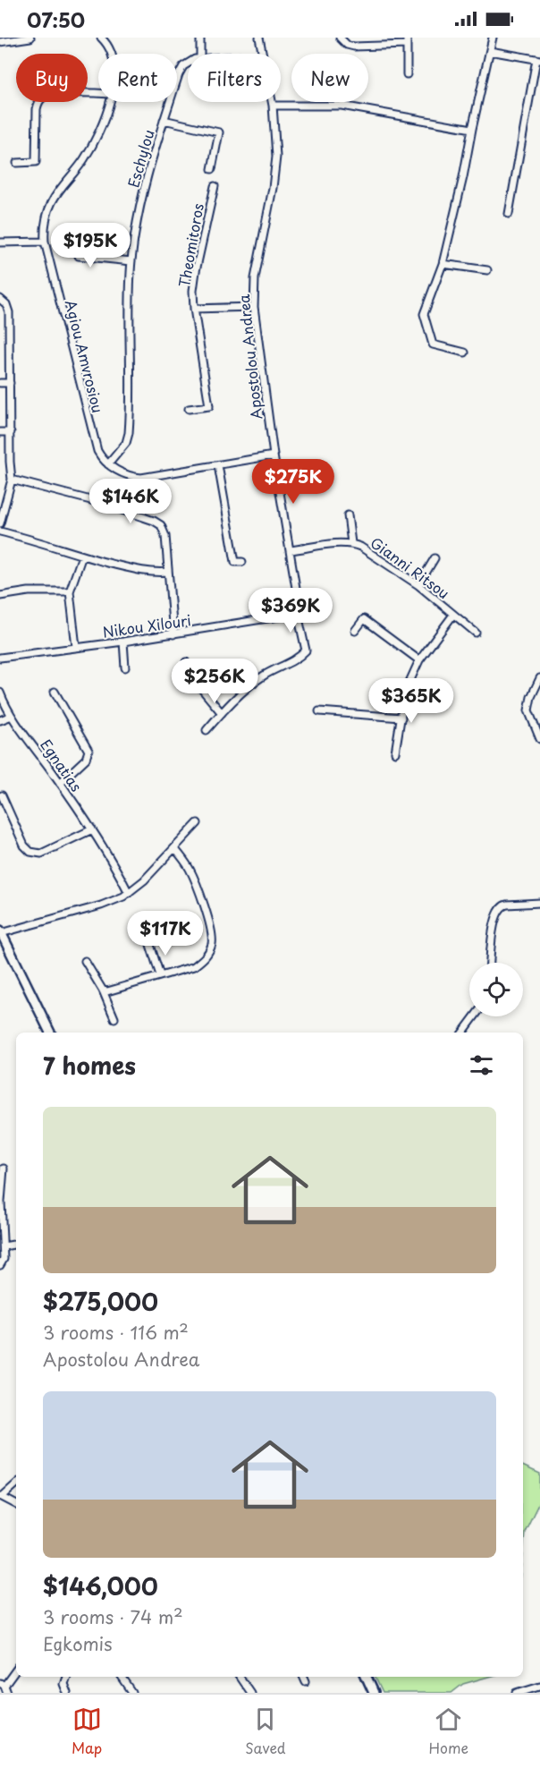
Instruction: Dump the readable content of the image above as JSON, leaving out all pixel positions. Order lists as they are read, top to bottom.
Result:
{
  "streets": {
    "street": [
      "Eschylou",
      "Theomitoros",
      "Agiou Amvrosiou",
      "Apostolou Andrea",
      "Gianni Ritsou",
      "Nikou Xilouri",
      "Egnatias"
    ]
  },
  "crossings": [
    ["Eschylou", "Agiou Amvrosiou"],
    ["Theomitoros", "Apostolou Andrea"],
    ["Apostolou Andrea", "Gianni Ritsou"],
    ["Apostolou Andrea", "Nikou Xilouri"]
  ],
  "page": {
    "status": "07:50",
    "chip": [
      "Buy",
      "Rent",
      "Filters",
      "New"
    ],
    "price": [
      "$195K",
      "$275K",
      "$146K",
      "$369K",
      "$256K",
      "$365K",
      "$117K"
    ],
    "heading": "7 homes",
    "list": [
      {
        "name": "$275,000",
        "note": "3 rooms · 116 m² · Apostolou Andrea"
      },
      {
        "name": "$146,000",
        "note": "3 rooms · 74 m² · Egkomis"
      }
    ],
    "tabs": ["Map", "Saved", "Home"]
  }
}
